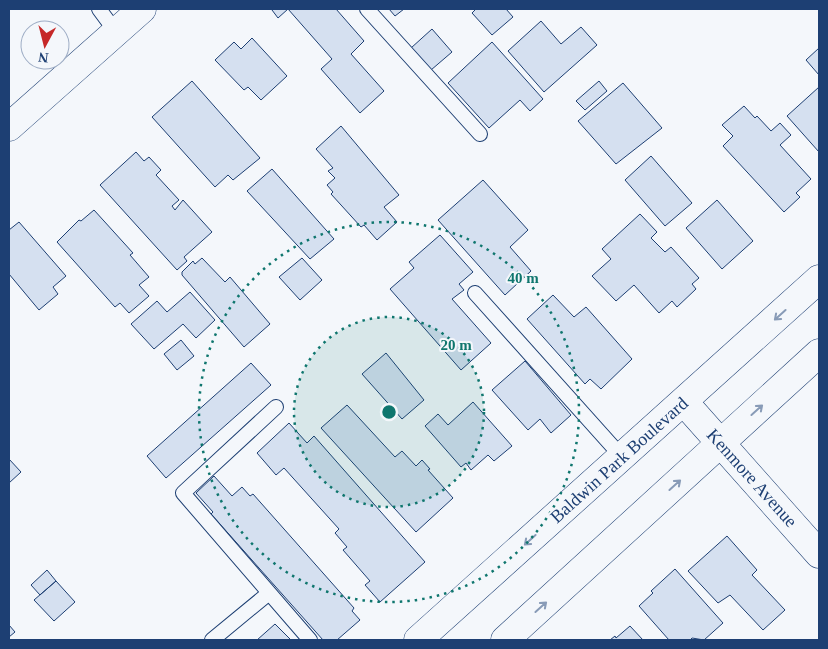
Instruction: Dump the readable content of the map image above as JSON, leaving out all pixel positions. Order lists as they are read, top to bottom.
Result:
{
  "streets": {
    "main road": ["Baldwin Park Boulevard", "Kenmore Avenue"]
  },
  "crossings": [
    ["Baldwin Park Boulevard", "Kenmore Avenue"]
  ],
  "north": "bottom",
  "rings": ["40 m", "20 m"]
}
